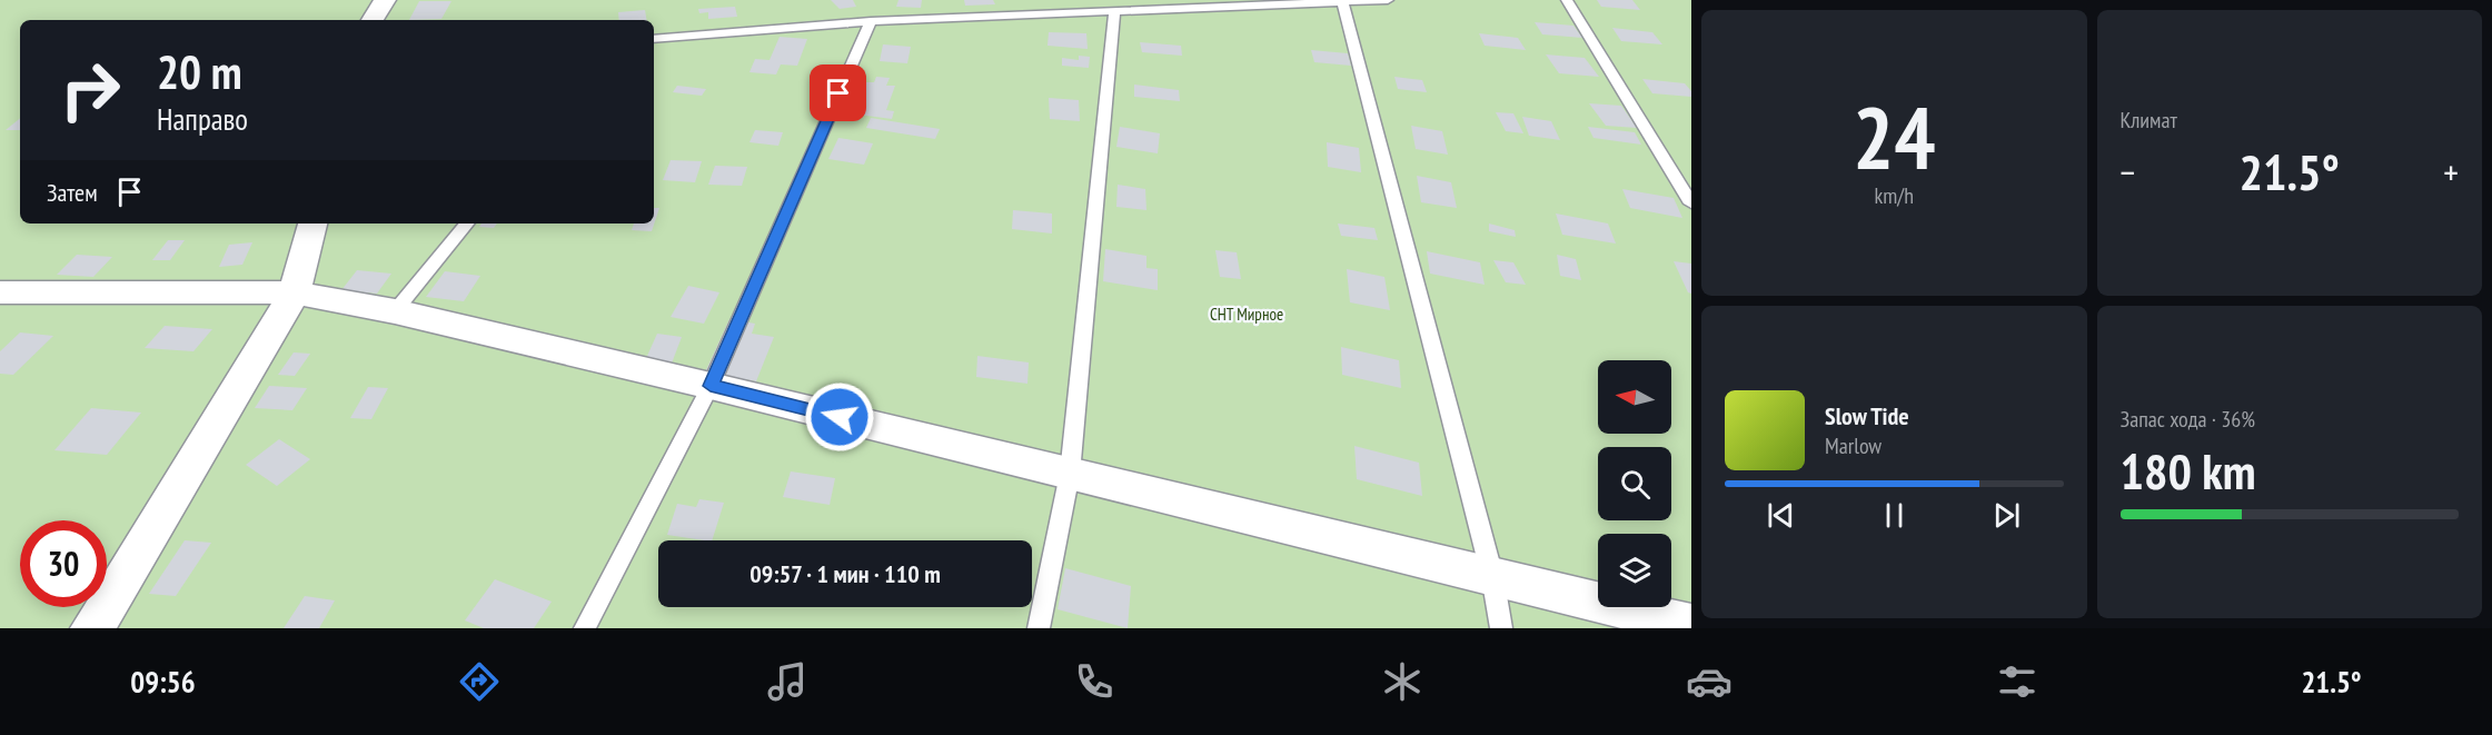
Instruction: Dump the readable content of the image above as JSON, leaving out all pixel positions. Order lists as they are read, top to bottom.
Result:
{
  "parks": ["СНТ Мирное"],
  "north": "left",
  "page": {
    "tile": [
      ["24", "km/h"],
      "Климат",
      ["Запас хода · 36%", "180 km"]
    ],
    "turn": ["20 m", "Направо"],
    "heat": ["−", "21.5°", "+"],
    "then": "Затем",
    "song": ["Slow Tide", "Marlow"],
    "limit": "30",
    "trip": "09:57 · 1 мин · 110 m",
    "tabs": ["09:56", "21.5°"]
  }
}
